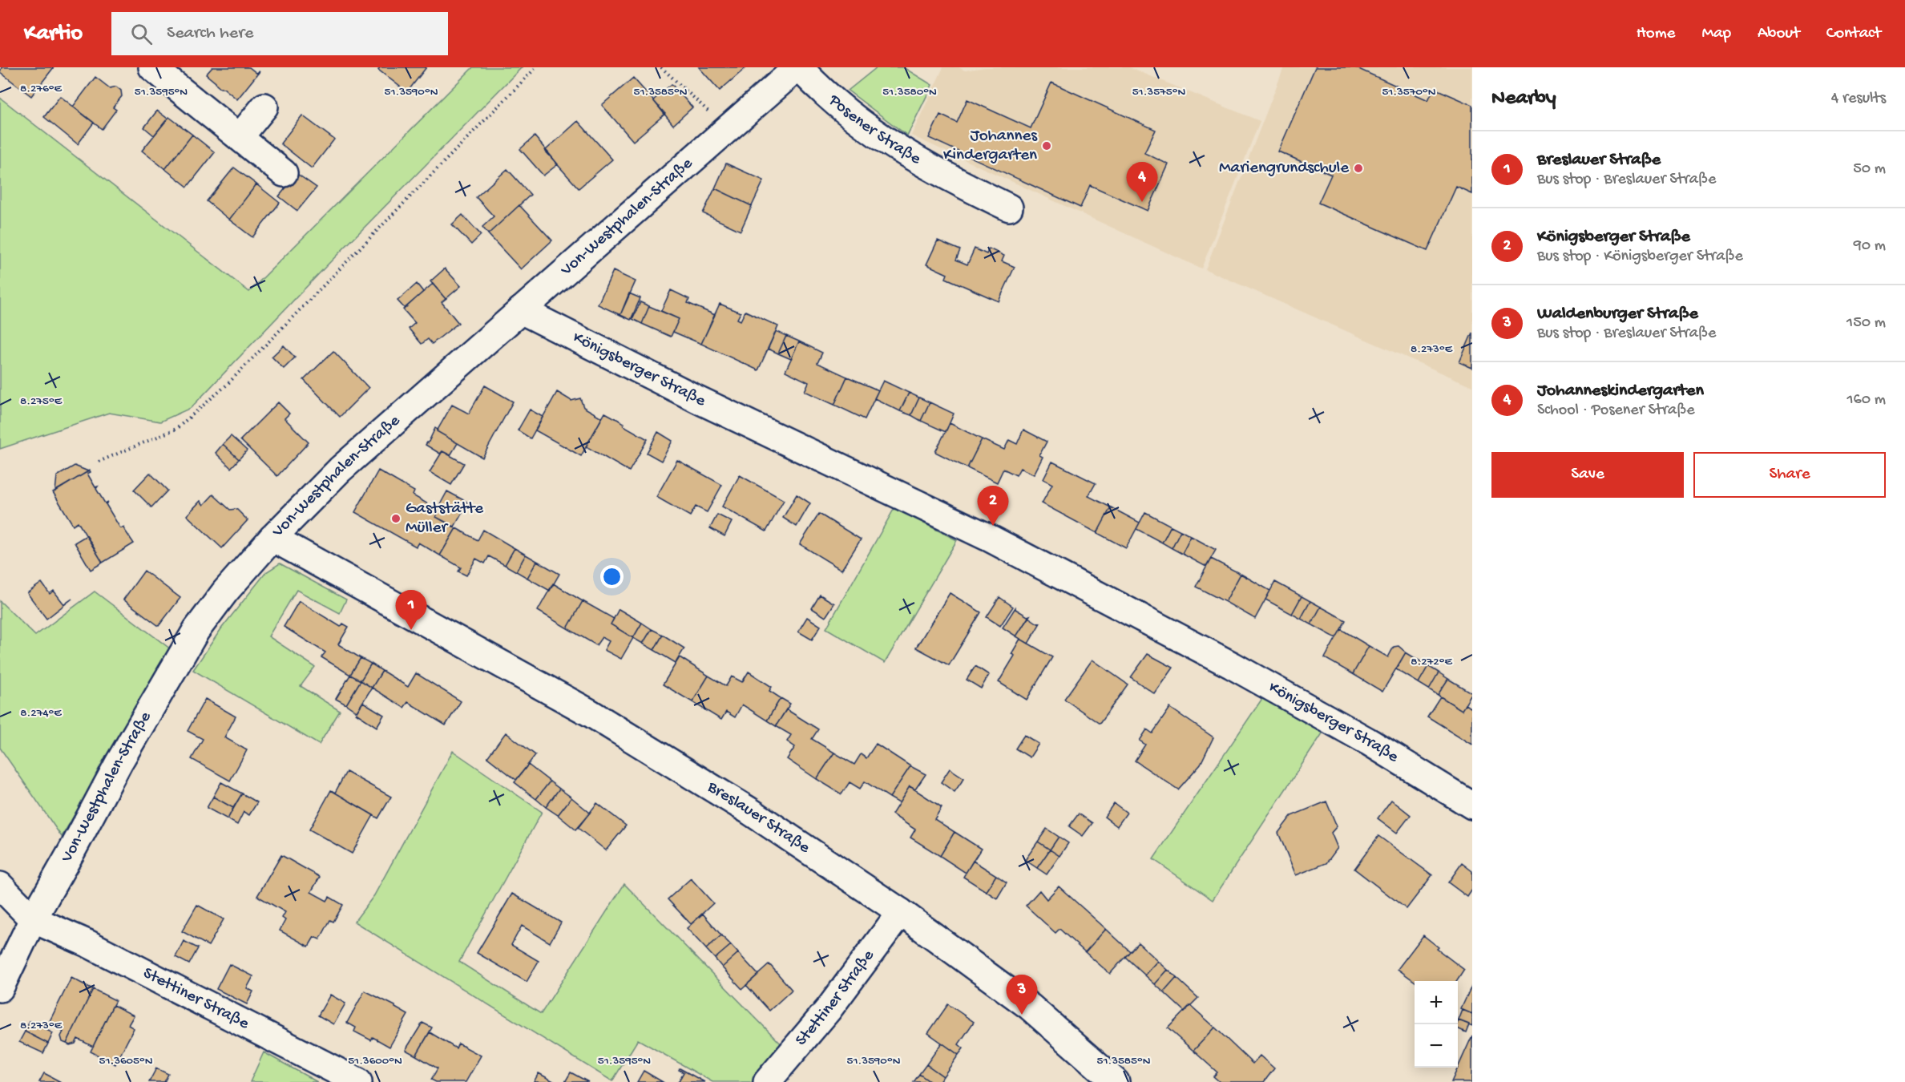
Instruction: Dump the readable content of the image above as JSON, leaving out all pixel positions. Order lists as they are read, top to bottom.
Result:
{
  "streets": {
    "street": [
      "Posener Straße",
      "Von-Westphalen-Straße",
      "Königsberger Straße",
      "Breslauer Straße",
      "Stettiner Straße"
    ]
  },
  "crossings": [
    ["Posener Straße", "Von-Westphalen-Straße"],
    ["Von-Westphalen-Straße", "Königsberger Straße"],
    ["Von-Westphalen-Straße", "Breslauer Straße"],
    ["Von-Westphalen-Straße", "Stettiner Straße"],
    ["Breslauer Straße", "Stettiner Straße"]
  ],
  "places": ["Johannes Kindergarten", "Mariengrundschule", "Gaststätte Müller"],
  "page": {
    "header": "Kartio",
    "search": "Search here",
    "nav": [
      "Home",
      "Map",
      "About",
      "Contact"
    ],
    "heading": ["Nearby", "4 results"],
    "list": [
      {
        "mark": "1",
        "name": "Breslauer Straße",
        "note": "Bus stop · Breslauer Straße",
        "value": "50 m"
      },
      {
        "mark": "2",
        "name": "Königsberger Straße",
        "note": "Bus stop · Königsberger Straße",
        "value": "90 m"
      },
      {
        "mark": "3",
        "name": "Waldenburger Straße",
        "note": "Bus stop · Breslauer Straße",
        "value": "150 m"
      },
      {
        "mark": "4",
        "name": "Johanneskindergarten",
        "note": "School · Posener Straße",
        "value": "160 m"
      }
    ],
    "pins": [
      "4",
      "2",
      "1",
      "3"
    ],
    "buttons": ["Save", "Share"],
    "map_buttons": ["+", "−"]
  },
  "coordinates": [
    "8.276°E",
    "51.3595°N",
    "51.3590°N",
    "51.3585°N",
    "51.3580°N",
    "51.3575°N",
    "51.3570°N",
    "8.273°E",
    "8.275°E",
    "8.272°E",
    "8.274°E",
    "51.3605°N",
    "51.3600°N"
  ]
}
